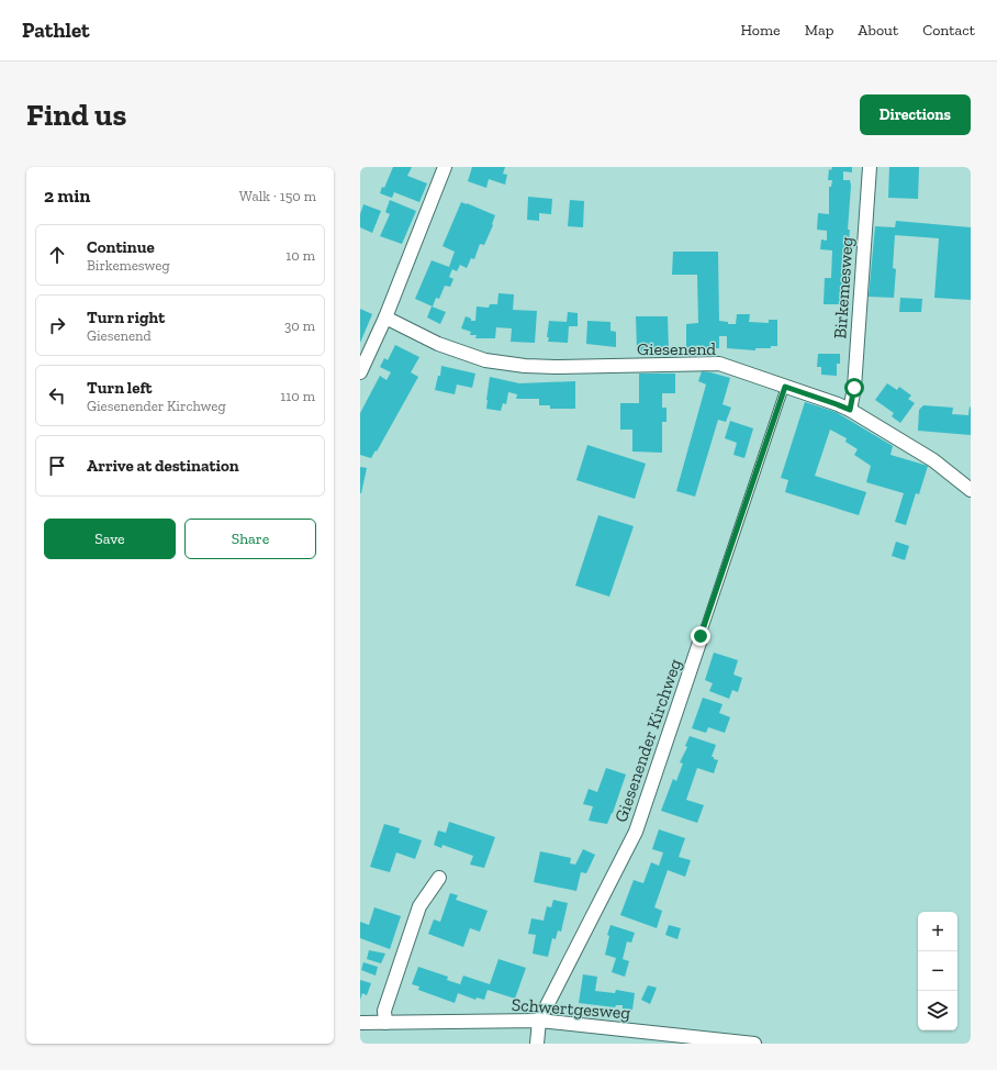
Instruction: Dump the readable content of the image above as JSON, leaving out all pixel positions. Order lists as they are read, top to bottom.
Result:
{
  "streets": {
    "street": [
      "Birkemesweg",
      "Giesenend",
      "Giesenender Kirchweg",
      "Schwertgesweg"
    ]
  },
  "crossings": [
    ["Birkemesweg", "Giesenend"],
    ["Giesenend", "Giesenender Kirchweg"],
    ["Giesenender Kirchweg", "Schwertgesweg"]
  ],
  "page": {
    "header": "Pathlet",
    "nav": [
      "Home",
      "Map",
      "About",
      "Contact"
    ],
    "buttons": [
      "Directions",
      ["Save", "Share"]
    ],
    "title": "Find us",
    "heading": ["2 min", "Walk · 150 m"],
    "list": [
      ["Continue", "Birkemesweg", "10 m"],
      ["Turn right", "Giesenend", "30 m"],
      ["Turn left", "Giesenender Kirchweg", "110 m"],
      "Arrive at destination"
    ],
    "map_buttons": ["+", "−"]
  }
}
